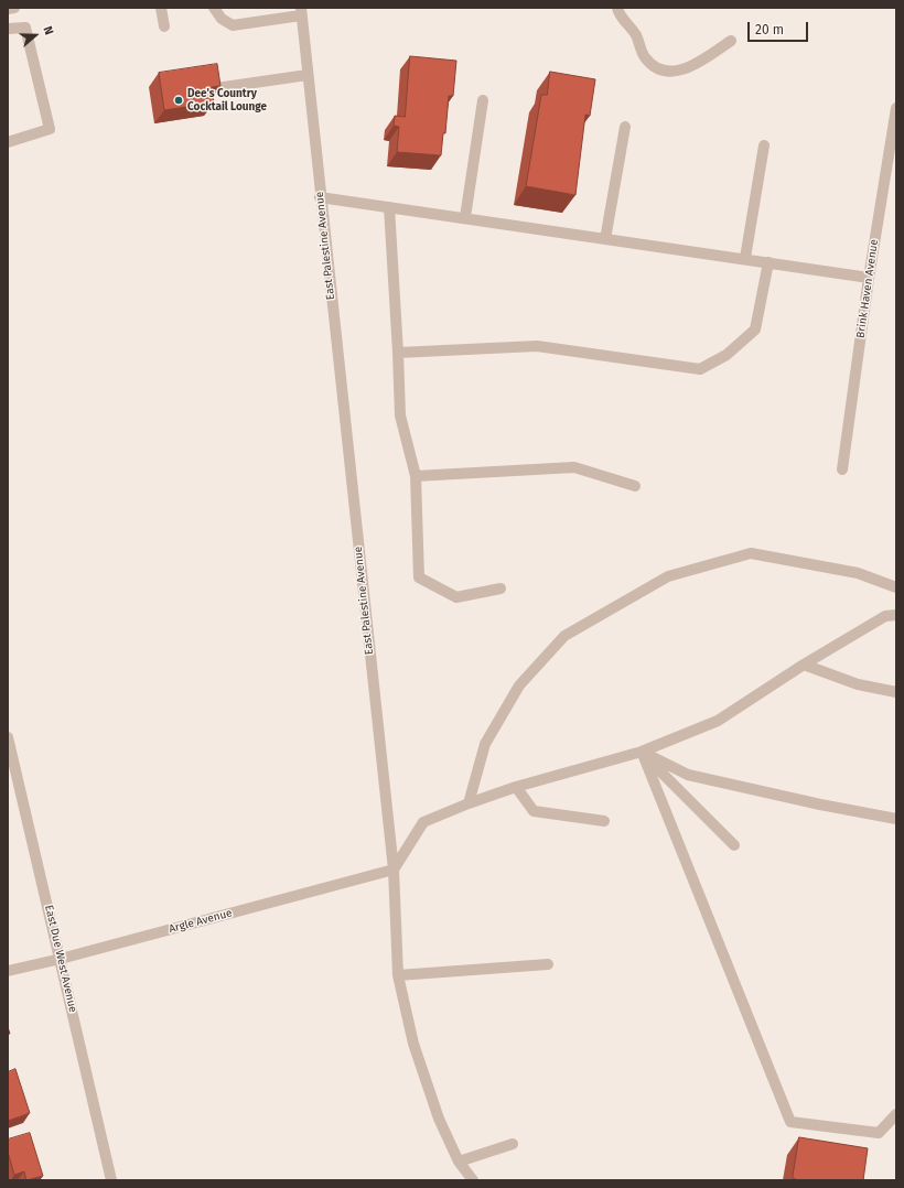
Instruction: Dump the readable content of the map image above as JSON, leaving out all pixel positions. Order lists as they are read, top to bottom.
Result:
{
  "streets": {
    "street": [
      "East Palestine Avenue",
      "Brink Haven Avenue",
      "Argle Avenue",
      "East Due West Avenue"
    ]
  },
  "crossings": [
    ["East Palestine Avenue", "Argle Avenue"],
    ["Argle Avenue", "East Due West Avenue"]
  ],
  "places": ["Dee's Country Cocktail Lounge"],
  "scale_bar": "20 m",
  "north": "right"
}
